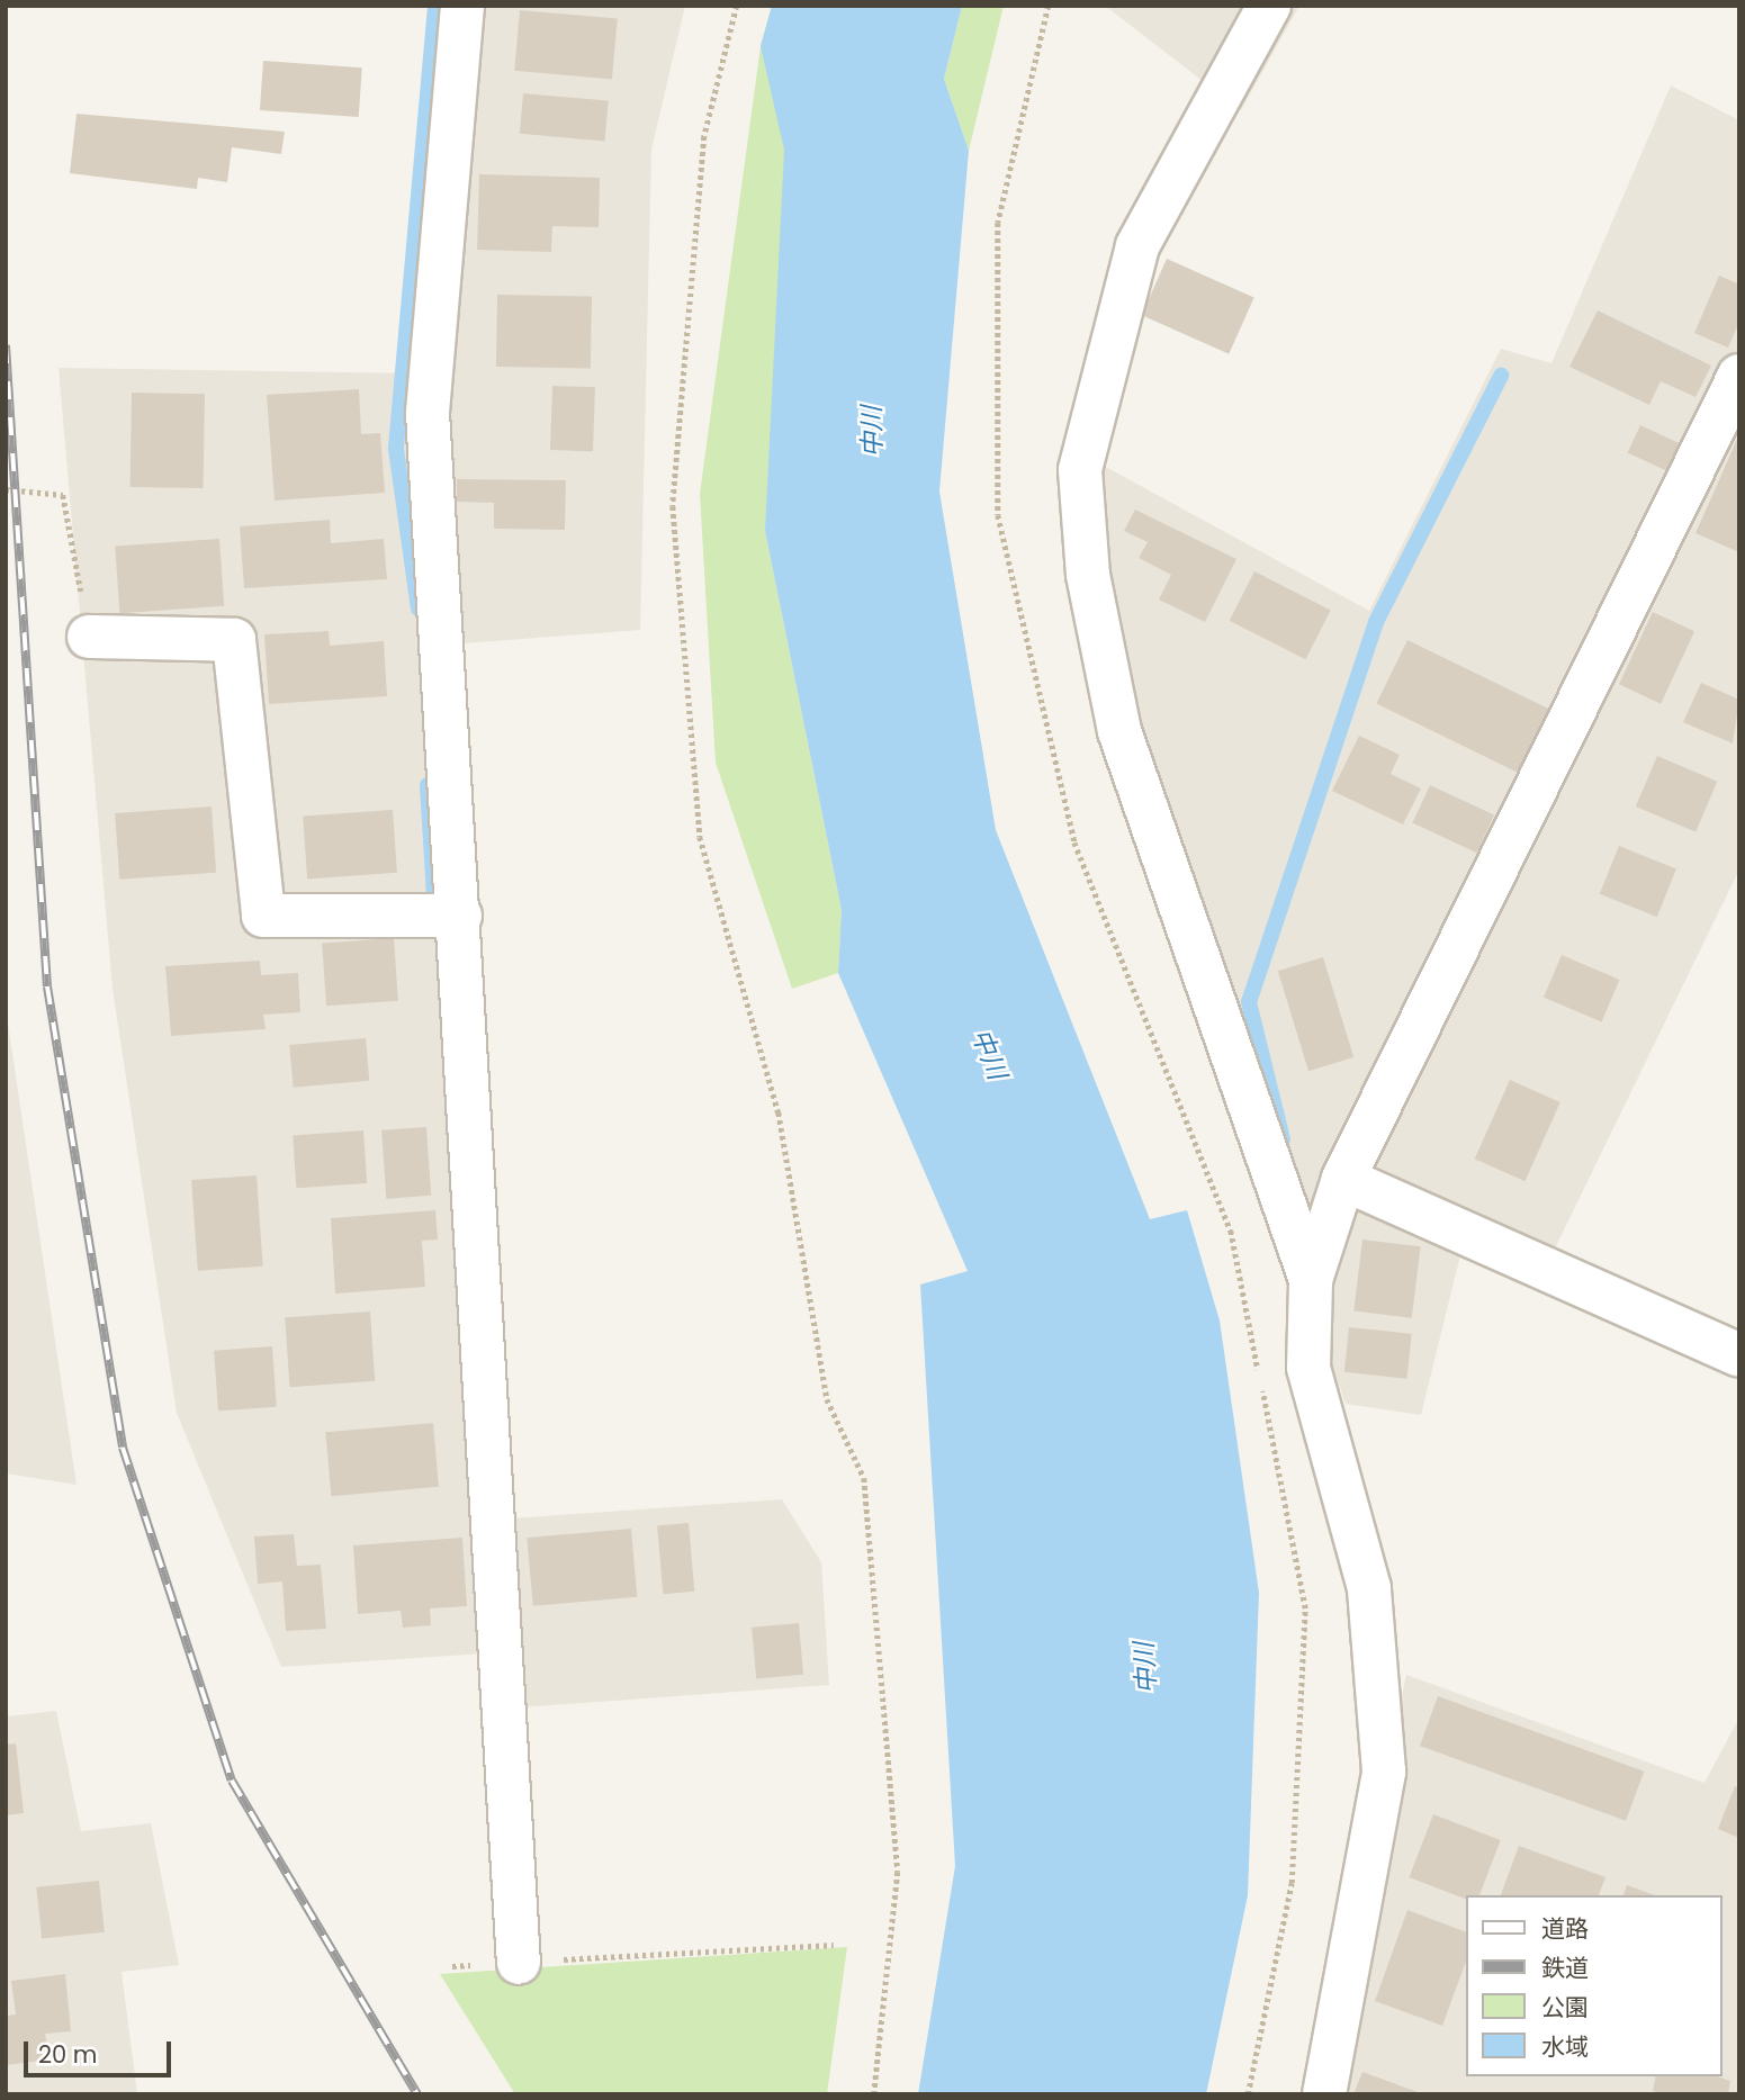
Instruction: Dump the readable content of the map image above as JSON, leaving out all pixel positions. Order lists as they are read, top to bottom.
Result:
{
  "water": ["中川"],
  "legend": [
    "道路",
    "鉄道",
    "公園",
    "水域"
  ],
  "scale_bar": "20 m"
}
